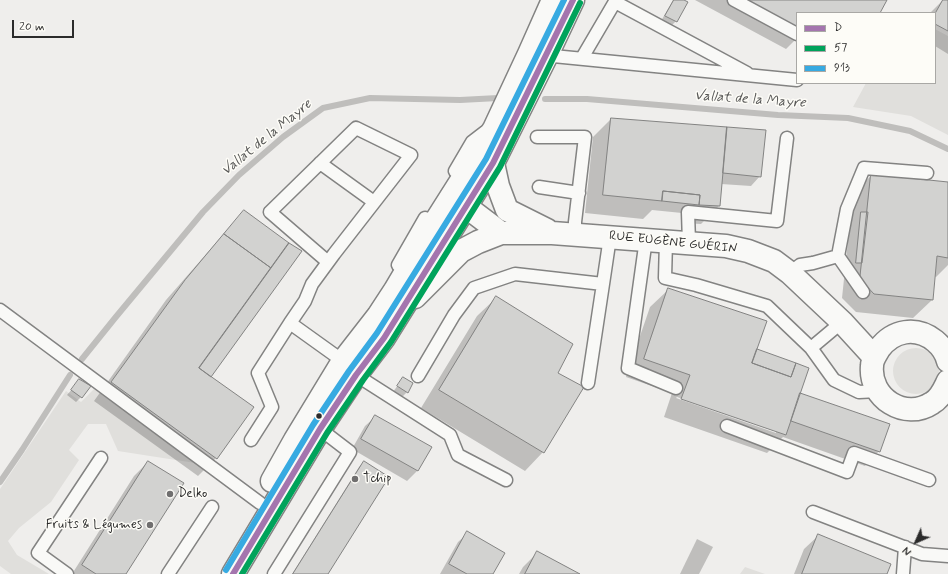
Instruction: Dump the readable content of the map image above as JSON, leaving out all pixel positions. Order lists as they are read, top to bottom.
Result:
{
  "streets": {
    "main road": ["RUE EUGÈNE GUÉRIN"]
  },
  "water": ["Vallat de la Mayre"],
  "places": ["Tchip", "Delko", "Fruits & Légumes"],
  "lines": ["transit line D", "transit line 913", "transit line 57"],
  "legend": ["D", "57", "913"],
  "scale_bar": "20 m",
  "north": "bottom left"
}
